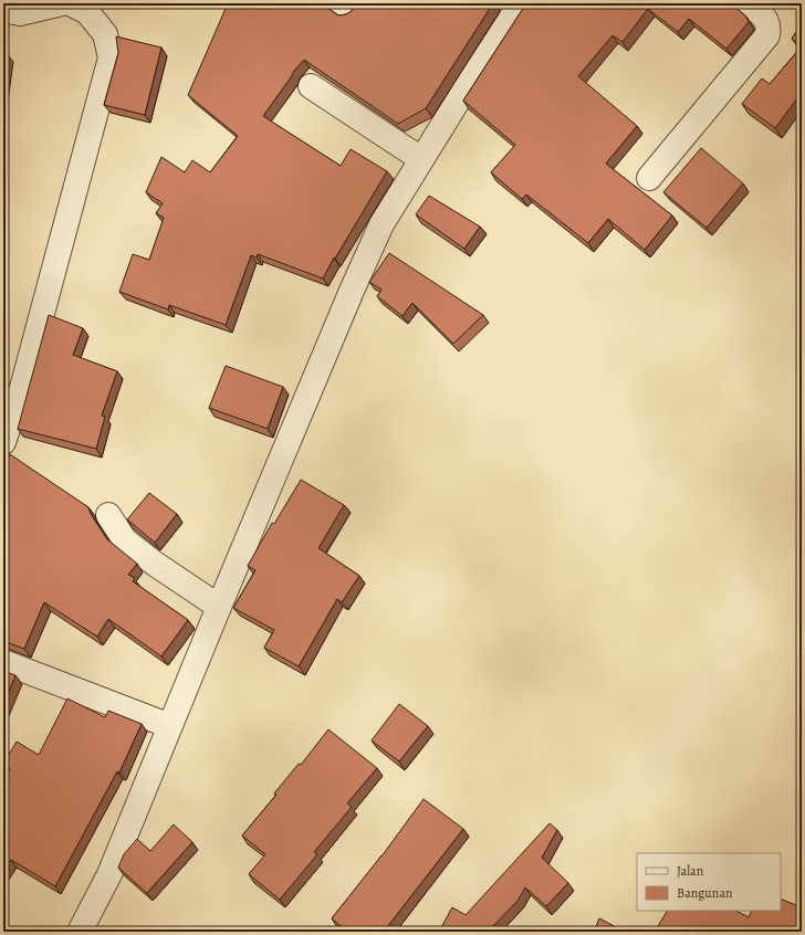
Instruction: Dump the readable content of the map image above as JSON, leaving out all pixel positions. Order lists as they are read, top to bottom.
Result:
{
  "legend": ["Jalan", "Bangunan"]
}
